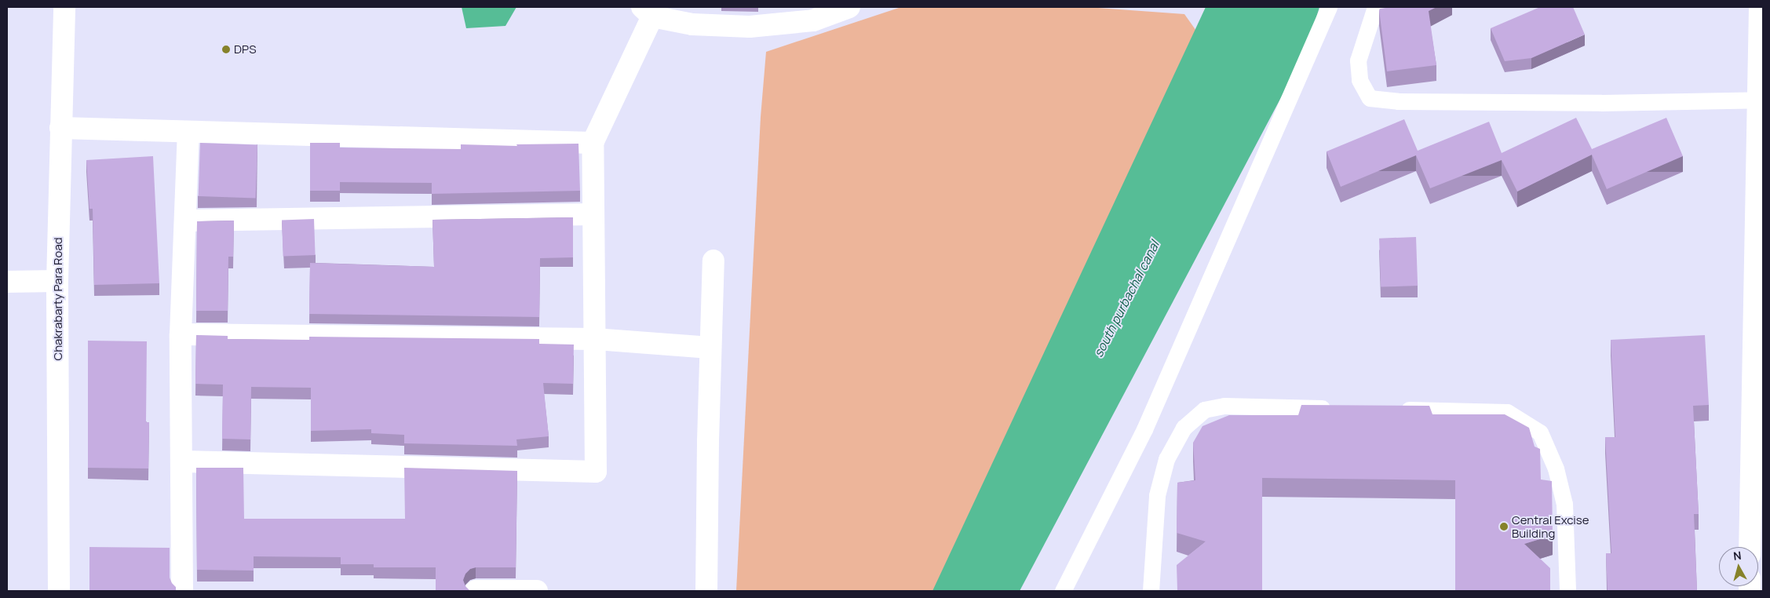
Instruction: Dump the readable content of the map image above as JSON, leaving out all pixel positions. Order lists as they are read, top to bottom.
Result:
{
  "streets": {
    "street": ["Chakrabarty Para Road"]
  },
  "water": ["south purbachal canal"],
  "places": ["DPS", "Central Excise Building"],
  "north": "top"
}
